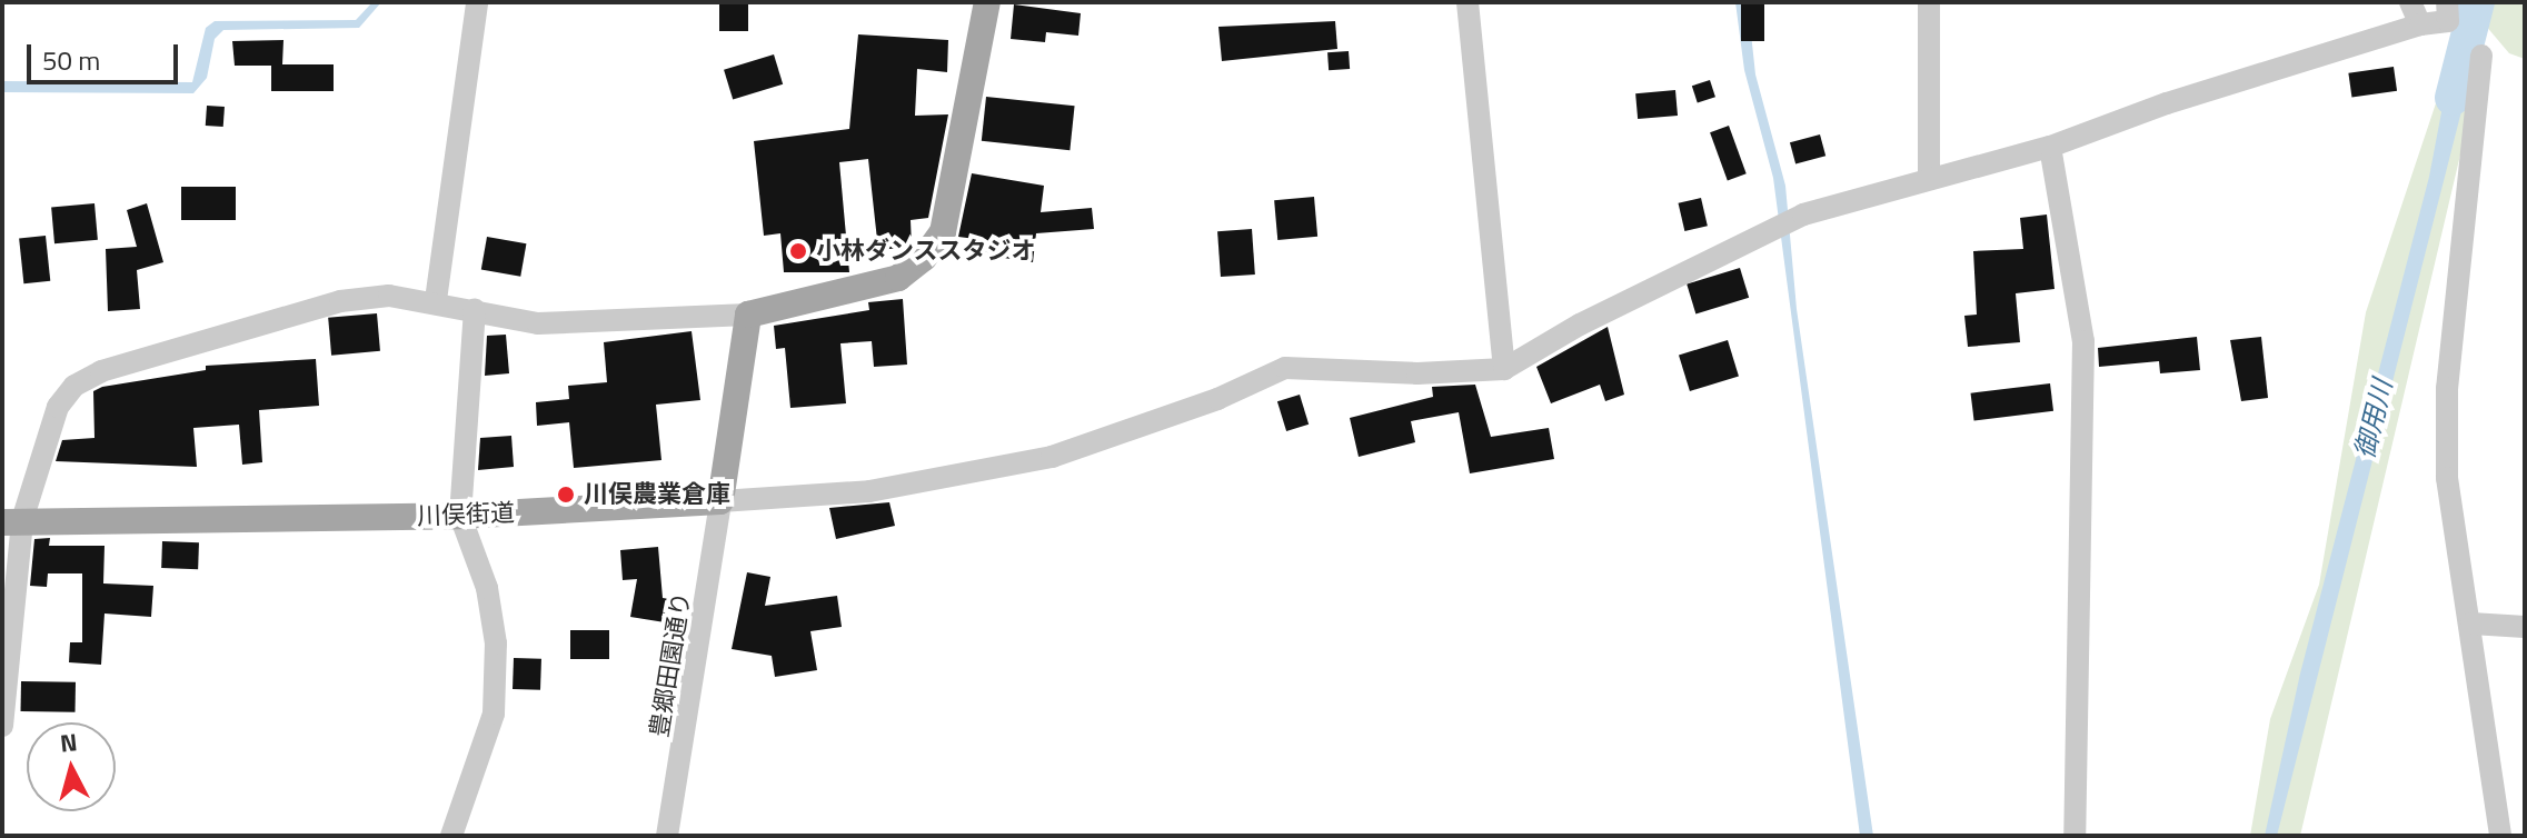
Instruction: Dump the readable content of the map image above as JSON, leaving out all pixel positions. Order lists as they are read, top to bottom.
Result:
{
  "streets": {
    "main road": ["川俣街道"],
    "street": ["豊郷田園通り"]
  },
  "crossings": [
    ["川俣街道", "豊郷田園通り"]
  ],
  "water": ["御用川"],
  "places": ["小林ダンススタジオ", "川俣農業倉庫"],
  "scale_bar": "50 m",
  "north": "top"
}
